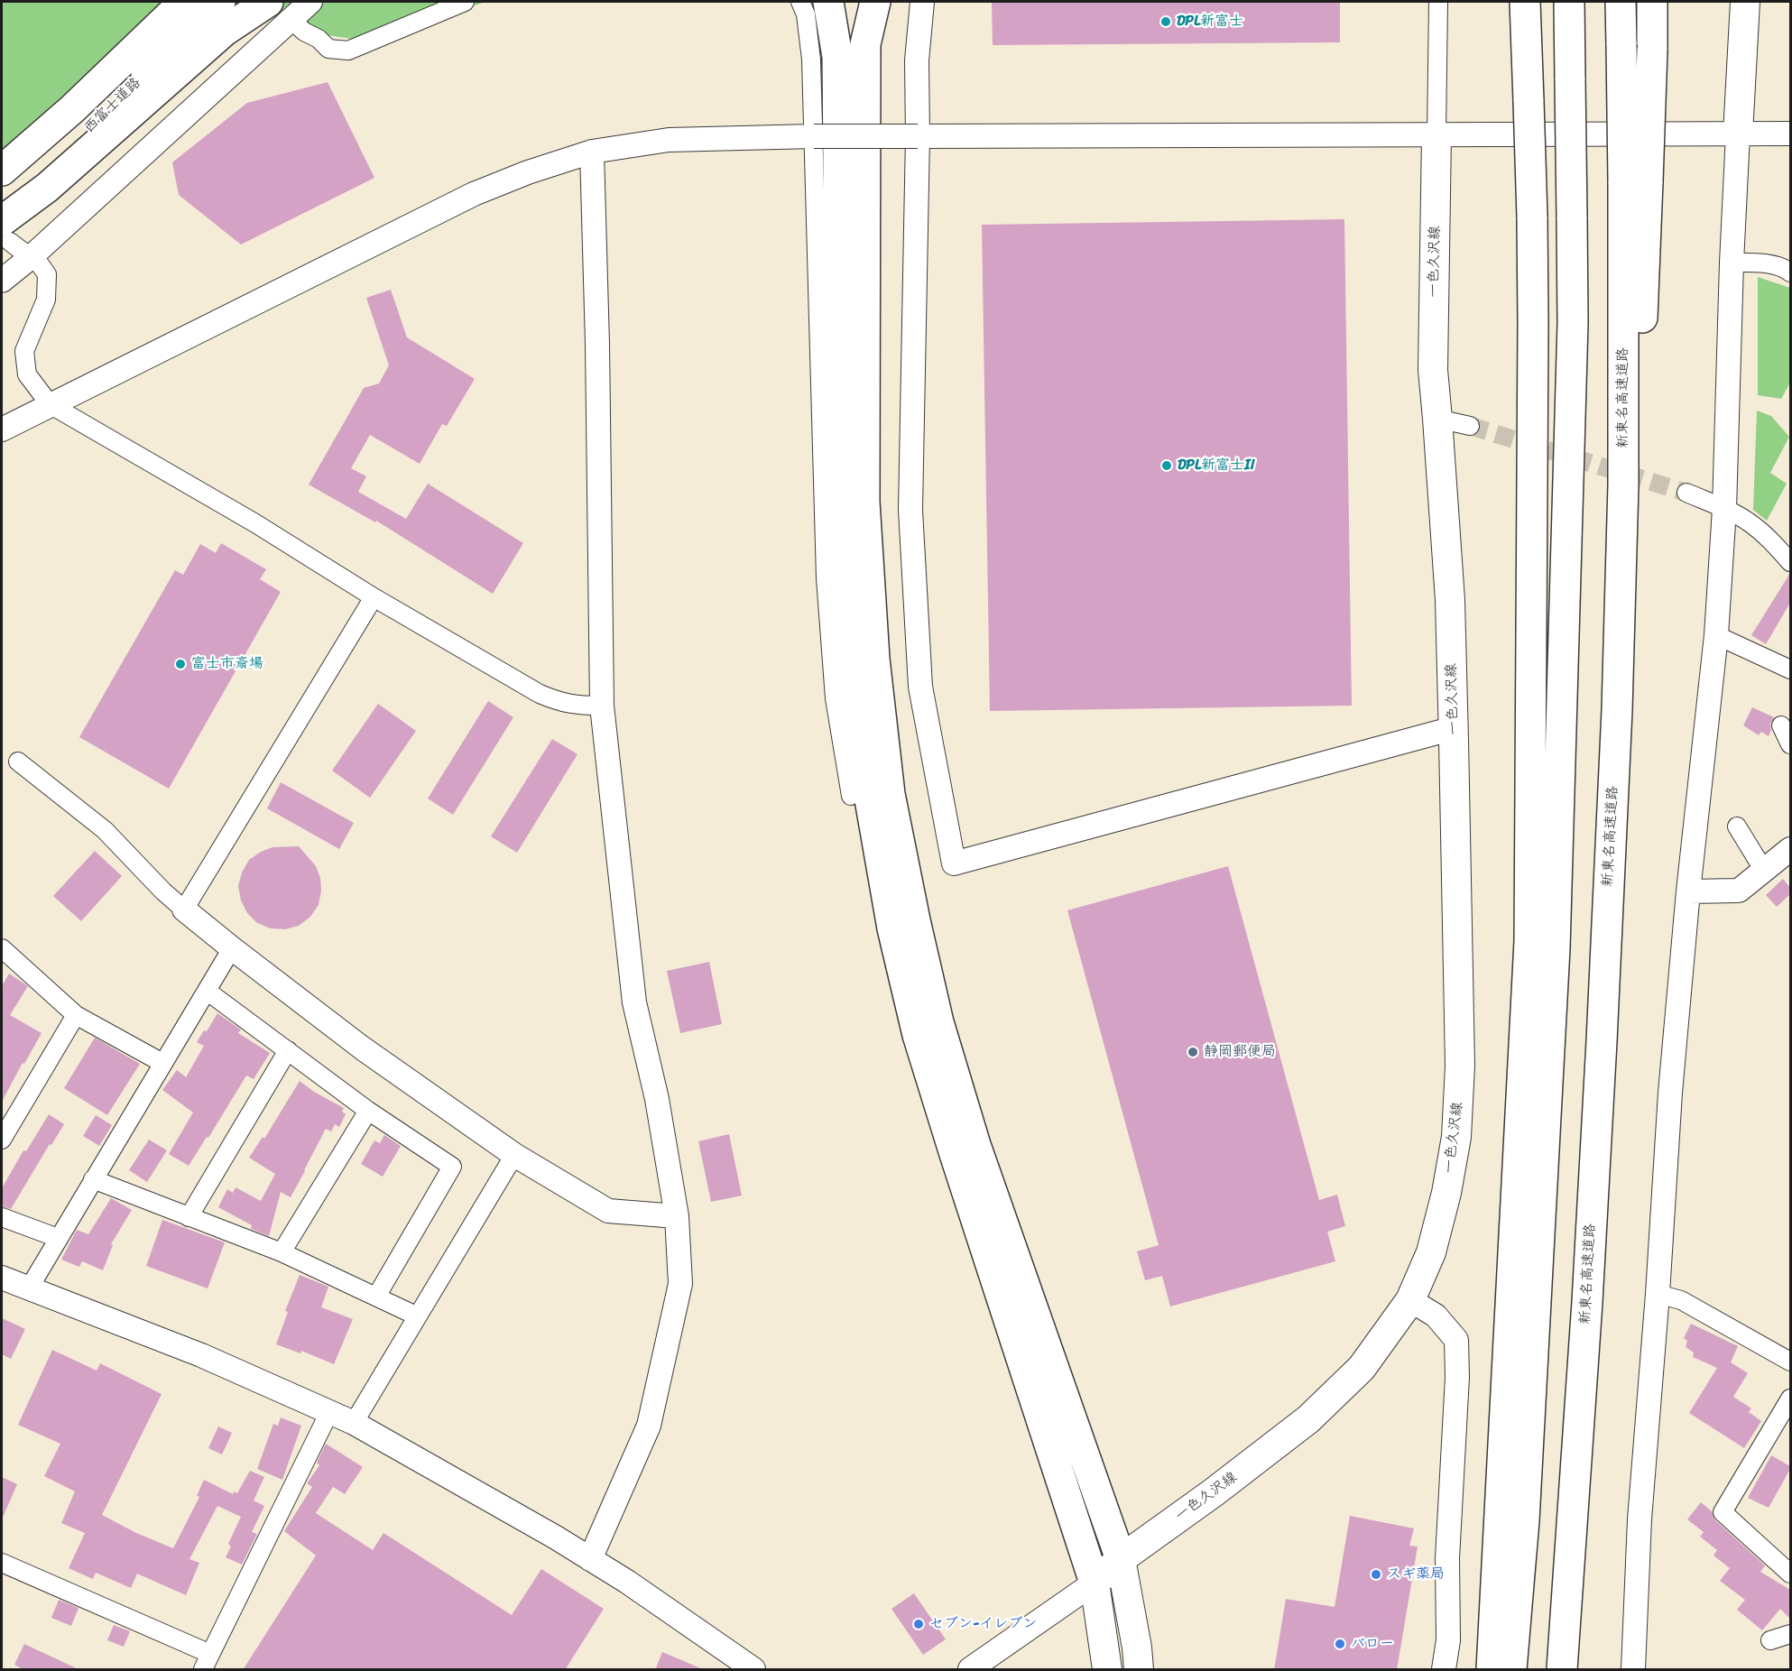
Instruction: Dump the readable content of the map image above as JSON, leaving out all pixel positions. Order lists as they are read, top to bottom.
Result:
{
  "streets": {
    "highway": ["西富士道路", "新東名高速道路"],
    "main road": ["一色久沢線"]
  },
  "places": [
    "DPL新富士",
    "DPL新富士II",
    "富士市斎場",
    "静岡郵便局",
    "スギ薬局",
    "セブン-イレブン",
    "バロー"
  ]
}
